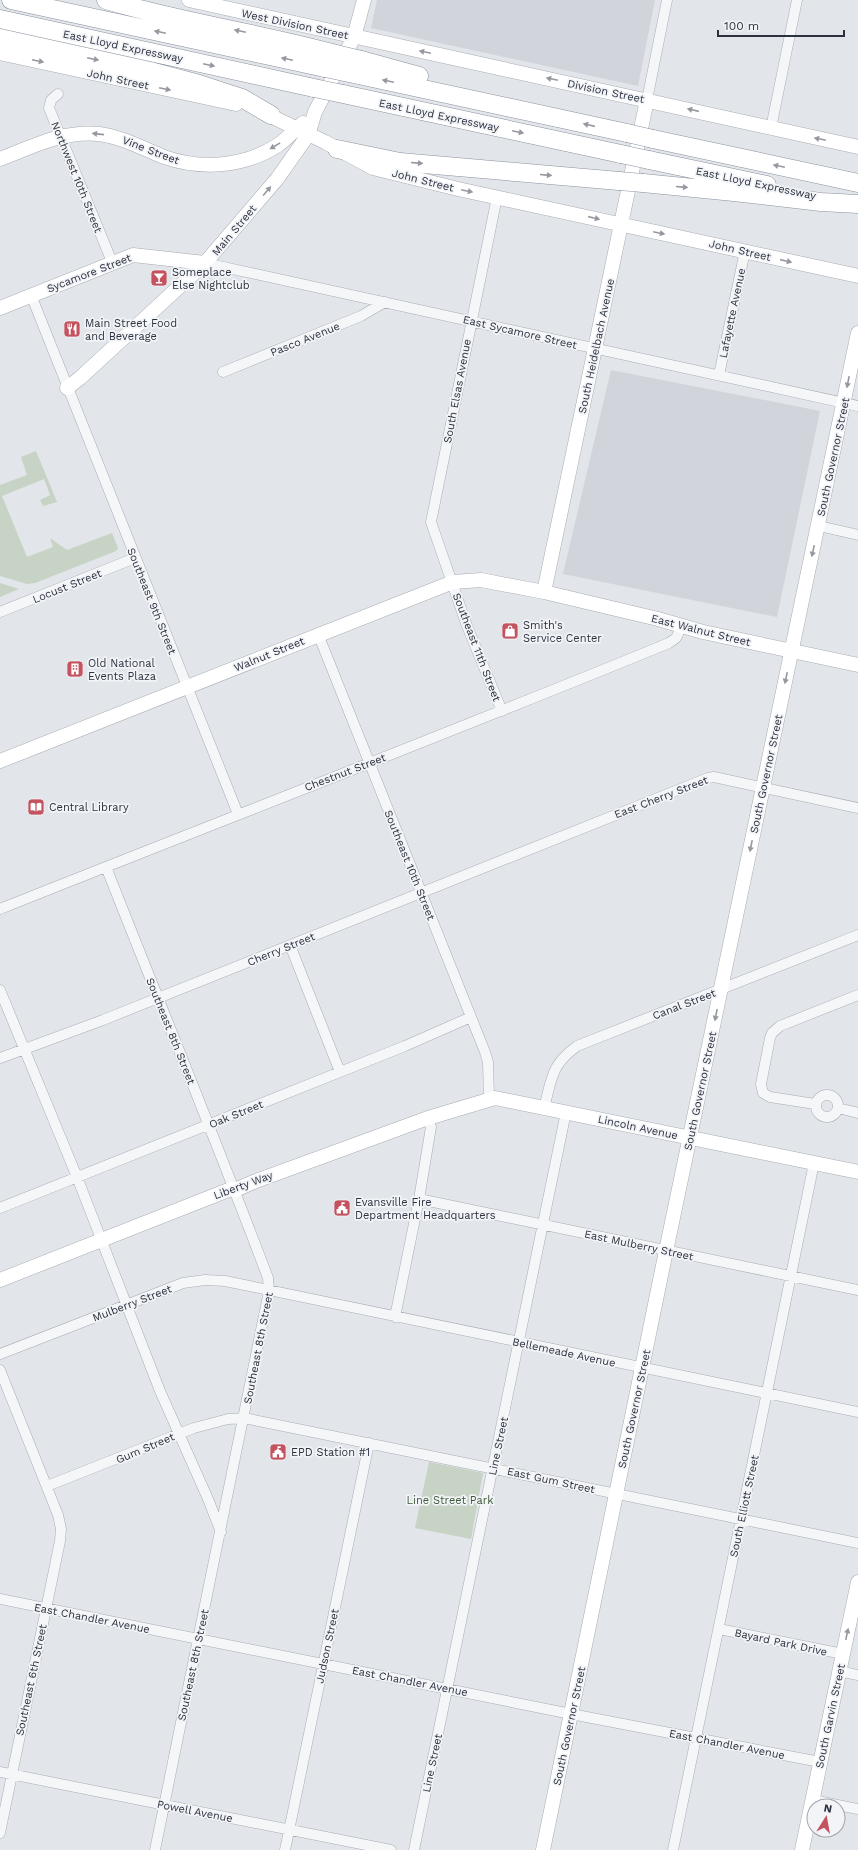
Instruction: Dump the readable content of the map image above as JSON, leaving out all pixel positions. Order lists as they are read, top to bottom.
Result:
{
  "streets": {
    "highway": ["East Lloyd Expressway"],
    "main road": [
      "West Division Street",
      "John Street",
      "Division Street",
      "Vine Street",
      "Main Street",
      "Sycamore Street",
      "South Heidelbach Avenue",
      "South Governor Street",
      "East Walnut Street",
      "Walnut Street",
      "Lincoln Avenue",
      "Liberty Way",
      "South Garvin Street"
    ],
    "street": [
      "Northwest 10th Street",
      "Lafayette Avenue",
      "East Sycamore Street",
      "Pasco Avenue",
      "South Elsas Avenue",
      "Locust Street",
      "Southeast 9th Street",
      "Southeast 11th Street",
      "Chestnut Street",
      "East Cherry Street",
      "Southeast 10th Street",
      "Cherry Street",
      "Canal Street",
      "Southeast 8th Street",
      "Oak Street",
      "East Mulberry Street",
      "Mulberry Street",
      "Bellemeade Avenue",
      "Line Street",
      "Gum Street",
      "East Gum Street",
      "South Elliott Street",
      "East Chandler Avenue",
      "Bayard Park Drive",
      "Judson Street",
      "Southeast 6th Street",
      "Powell Avenue"
    ]
  },
  "crossings": [
    ["West Division Street", "Division Street"],
    ["West Division Street", "Vine Street"],
    ["John Street", "Vine Street"],
    ["John Street", "Main Street"],
    ["John Street", "Lafayette Avenue"],
    ["John Street", "South Heidelbach Avenue"],
    ["John Street", "South Elsas Avenue"],
    ["Division Street", "Vine Street"],
    ["Division Street", "South Heidelbach Avenue"],
    ["Vine Street", "Northwest 10th Street"],
    ["Vine Street", "Main Street"],
    ["Northwest 10th Street", "Sycamore Street"],
    ["Main Street", "Sycamore Street"],
    ["Main Street", "East Sycamore Street"],
    ["Main Street", "Southeast 9th Street"],
    ["Sycamore Street", "East Sycamore Street"],
    ["Sycamore Street", "Southeast 9th Street"],
    ["Lafayette Avenue", "East Sycamore Street"],
    ["East Sycamore Street", "Pasco Avenue"],
    ["East Sycamore Street", "South Heidelbach Avenue"],
    ["East Sycamore Street", "South Elsas Avenue"],
    ["East Sycamore Street", "South Governor Street"],
    ["South Heidelbach Avenue", "East Walnut Street"],
    ["South Heidelbach Avenue", "Walnut Street"],
    ["South Elsas Avenue", "Southeast 11th Street"],
    ["South Elsas Avenue", "Walnut Street"],
    ["South Governor Street", "East Walnut Street"],
    ["South Governor Street", "East Cherry Street"],
    ["South Governor Street", "Canal Street"],
    ["South Governor Street", "Lincoln Avenue"],
    ["South Governor Street", "East Mulberry Street"],
    ["South Governor Street", "Bellemeade Avenue"],
    ["South Governor Street", "East Gum Street"],
    ["South Governor Street", "East Chandler Avenue"],
    ["Locust Street", "Southeast 9th Street"],
    ["Southeast 9th Street", "Walnut Street"],
    ["Southeast 9th Street", "Chestnut Street"],
    ["East Walnut Street", "Walnut Street"],
    ["East Walnut Street", "Chestnut Street"],
    ["Southeast 11th Street", "Walnut Street"],
    ["Southeast 11th Street", "Chestnut Street"],
    ["Walnut Street", "Southeast 10th Street"],
    ["Chestnut Street", "Southeast 10th Street"],
    ["Chestnut Street", "Southeast 8th Street"],
    ["East Cherry Street", "Cherry Street"],
    ["Southeast 10th Street", "Cherry Street"],
    ["Southeast 10th Street", "Oak Street"],
    ["Southeast 10th Street", "Lincoln Avenue"],
    ["Southeast 10th Street", "Liberty Way"],
    ["Cherry Street", "Southeast 8th Street"],
    ["Canal Street", "Lincoln Avenue"],
    ["Southeast 8th Street", "Oak Street"],
    ["Southeast 8th Street", "Liberty Way"],
    ["Southeast 8th Street", "Mulberry Street"],
    ["Southeast 8th Street", "Bellemeade Avenue"],
    ["Southeast 8th Street", "Gum Street"],
    ["Southeast 8th Street", "East Gum Street"],
    ["Southeast 8th Street", "East Chandler Avenue"],
    ["Southeast 8th Street", "Powell Avenue"],
    ["Lincoln Avenue", "Liberty Way"],
    ["Lincoln Avenue", "Line Street"],
    ["Lincoln Avenue", "South Elliott Street"],
    ["East Mulberry Street", "Line Street"],
    ["East Mulberry Street", "South Elliott Street"],
    ["Mulberry Street", "Bellemeade Avenue"],
    ["Bellemeade Avenue", "Line Street"],
    ["Bellemeade Avenue", "South Elliott Street"],
    ["Line Street", "East Gum Street"],
    ["Line Street", "East Chandler Avenue"],
    ["Gum Street", "East Gum Street"],
    ["Gum Street", "Southeast 6th Street"],
    ["East Gum Street", "South Elliott Street"],
    ["East Gum Street", "Judson Street"],
    ["South Elliott Street", "East Chandler Avenue"],
    ["South Elliott Street", "Bayard Park Drive"],
    ["East Chandler Avenue", "Judson Street"],
    ["East Chandler Avenue", "Southeast 6th Street"],
    ["East Chandler Avenue", "South Garvin Street"],
    ["Bayard Park Drive", "South Garvin Street"],
    ["Judson Street", "Powell Avenue"],
    ["Southeast 6th Street", "Powell Avenue"]
  ],
  "one_way": [
    "John Street",
    "Division Street",
    "Vine Street",
    "Main Street",
    "South Governor Street"
  ],
  "parks": ["Line Street Park"],
  "places": {
    "bar": ["Someplace Else Nightclub"],
    "restaurant": ["Main Street Food and Beverage"],
    "shop": ["Smith's Service Center"],
    "building": ["Old National Events Plaza"],
    "library": ["Central Library"],
    "public building": ["Evansville Fire Department Headquarters", "EPD Station #1"]
  },
  "scale_bar": "100 m",
  "north": "top"
}
